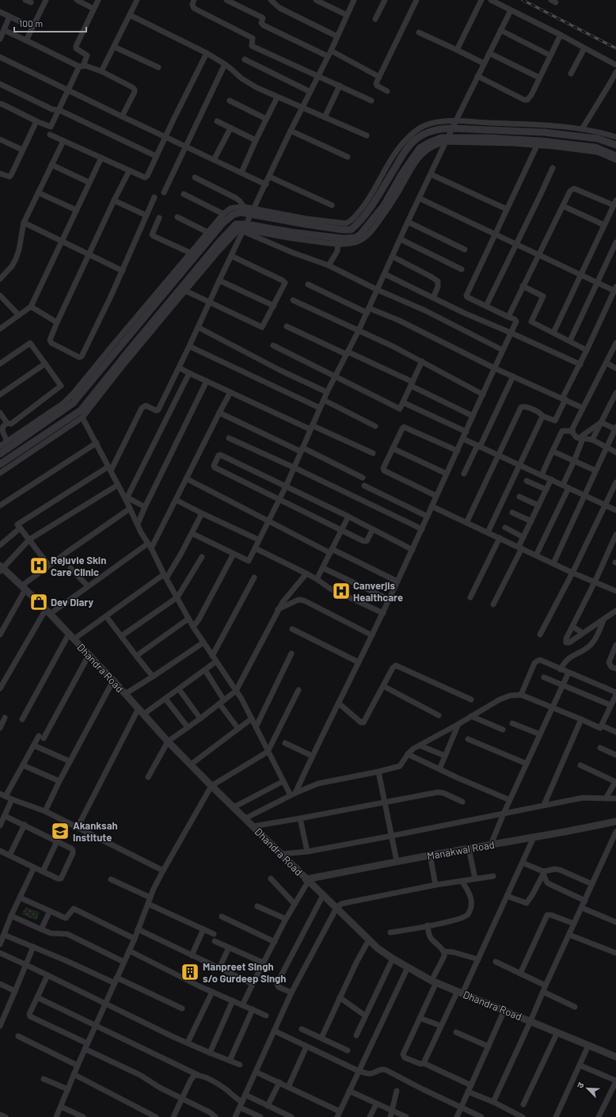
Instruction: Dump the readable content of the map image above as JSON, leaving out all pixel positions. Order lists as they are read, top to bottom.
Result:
{
  "streets": {
    "street": ["Dhandra Road", "Manakwal Road"]
  },
  "crossings": [
    ["Dhandra Road", "Manakwal Road"]
  ],
  "places": {
    "hospital": ["Rejuvie Skin Care Clinic", "Canverjis Healthcare"],
    "shop": ["Dev Diary"],
    "school or university": ["Akanksah Institute"],
    "building": ["Manpreet Singh s/o Gurdeep Singh"]
  },
  "scale_bar": "100 m",
  "north": "top left"
}
